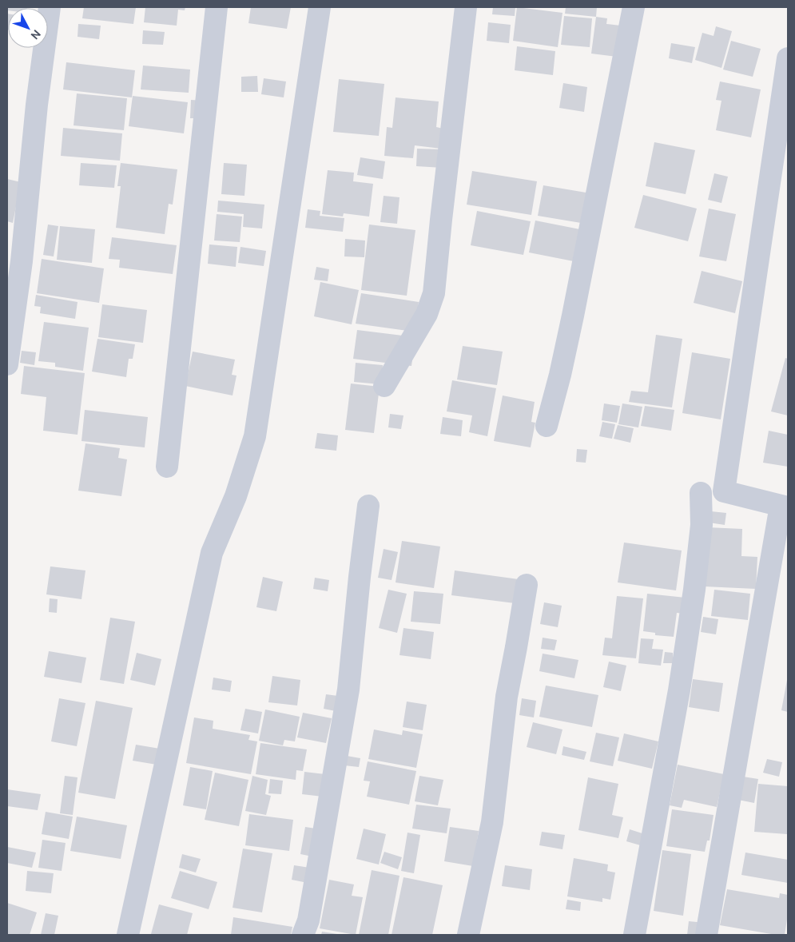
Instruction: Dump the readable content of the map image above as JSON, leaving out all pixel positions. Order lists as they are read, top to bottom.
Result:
{
  "north": "bottom right"
}
